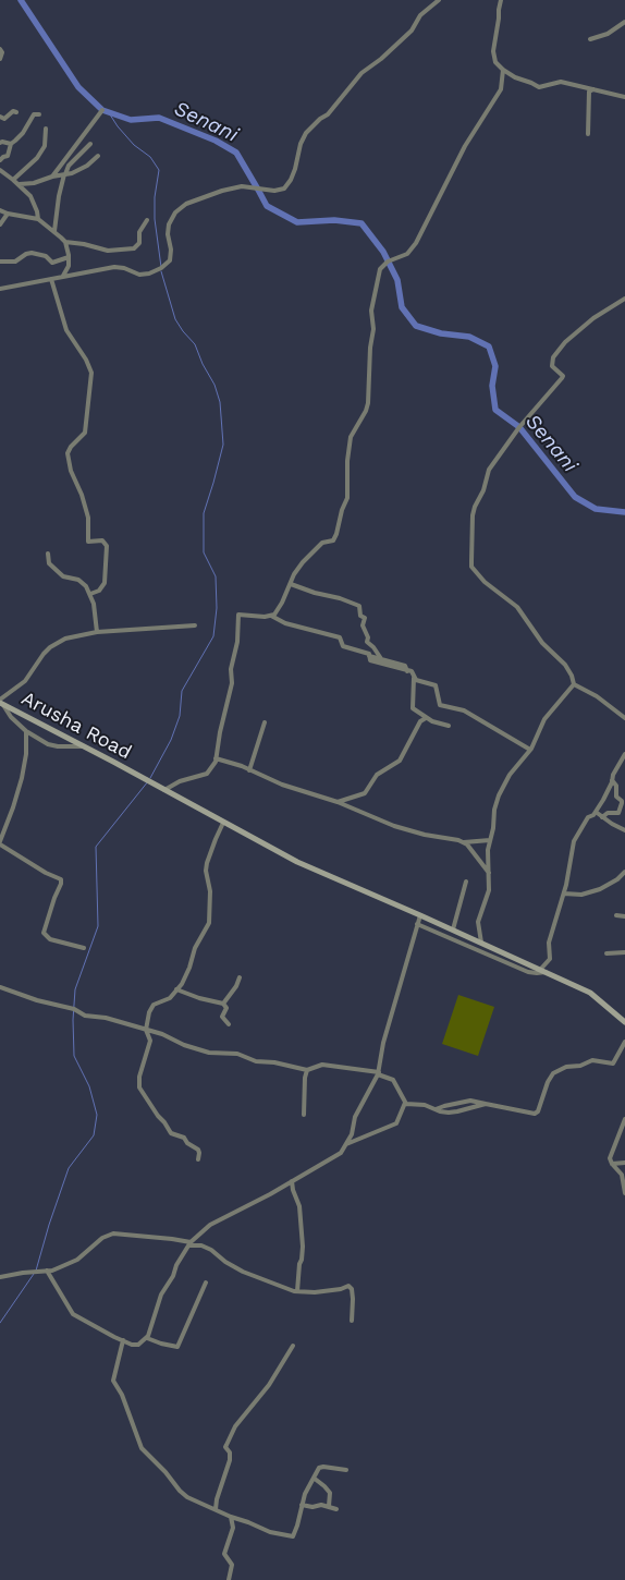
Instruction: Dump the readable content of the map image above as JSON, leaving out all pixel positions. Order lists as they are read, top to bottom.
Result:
{
  "streets": {
    "main road": ["Arusha Road"]
  },
  "water": ["Senani"]
}
